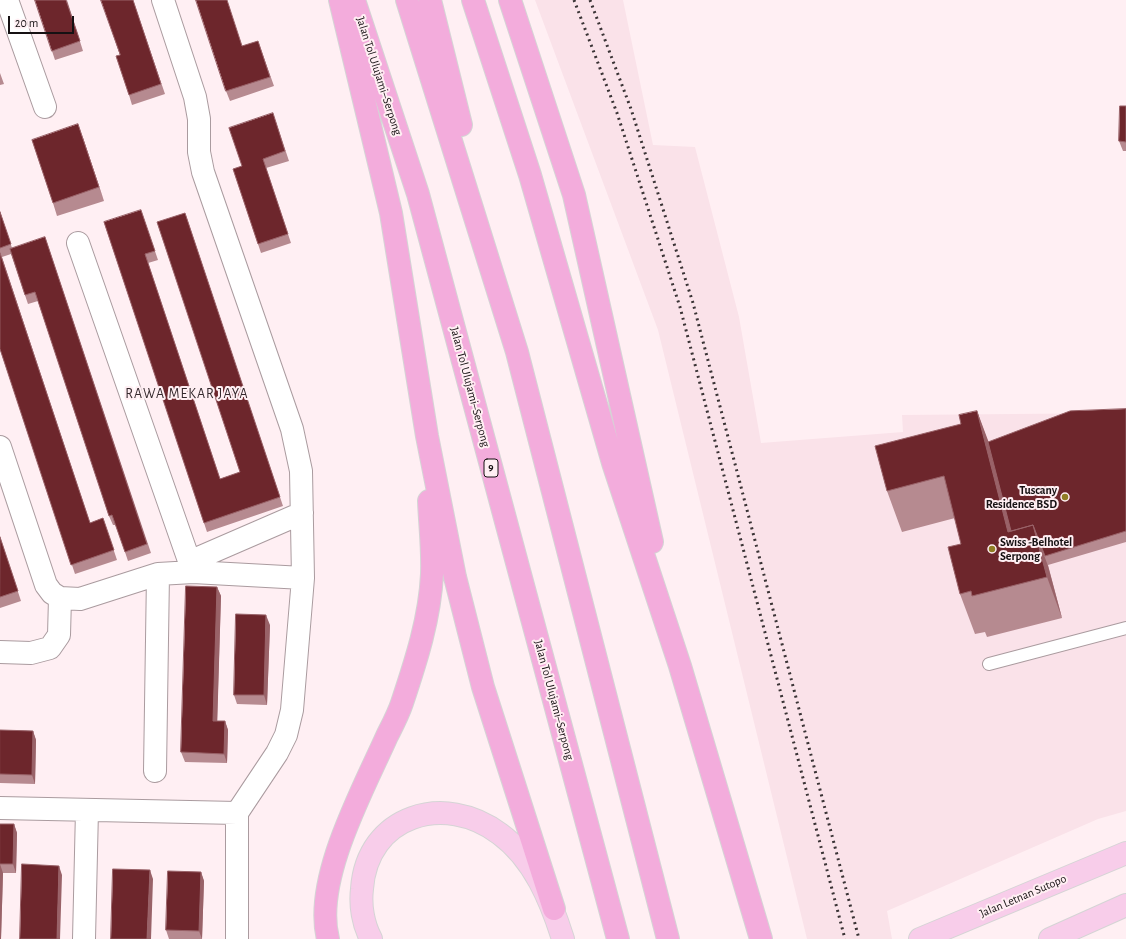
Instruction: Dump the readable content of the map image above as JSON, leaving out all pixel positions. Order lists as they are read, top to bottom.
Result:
{
  "streets": {
    "highway": ["Jalan Tol Ulujami–Serpong", "9"],
    "main road": ["Jalan Letnan Sutopo"]
  },
  "districts": ["RAWA MEKAR JAYA"],
  "places": ["Tuscany Residence BSD", "Swiss -Belhotel Serpong"],
  "scale_bar": "20 m"
}
